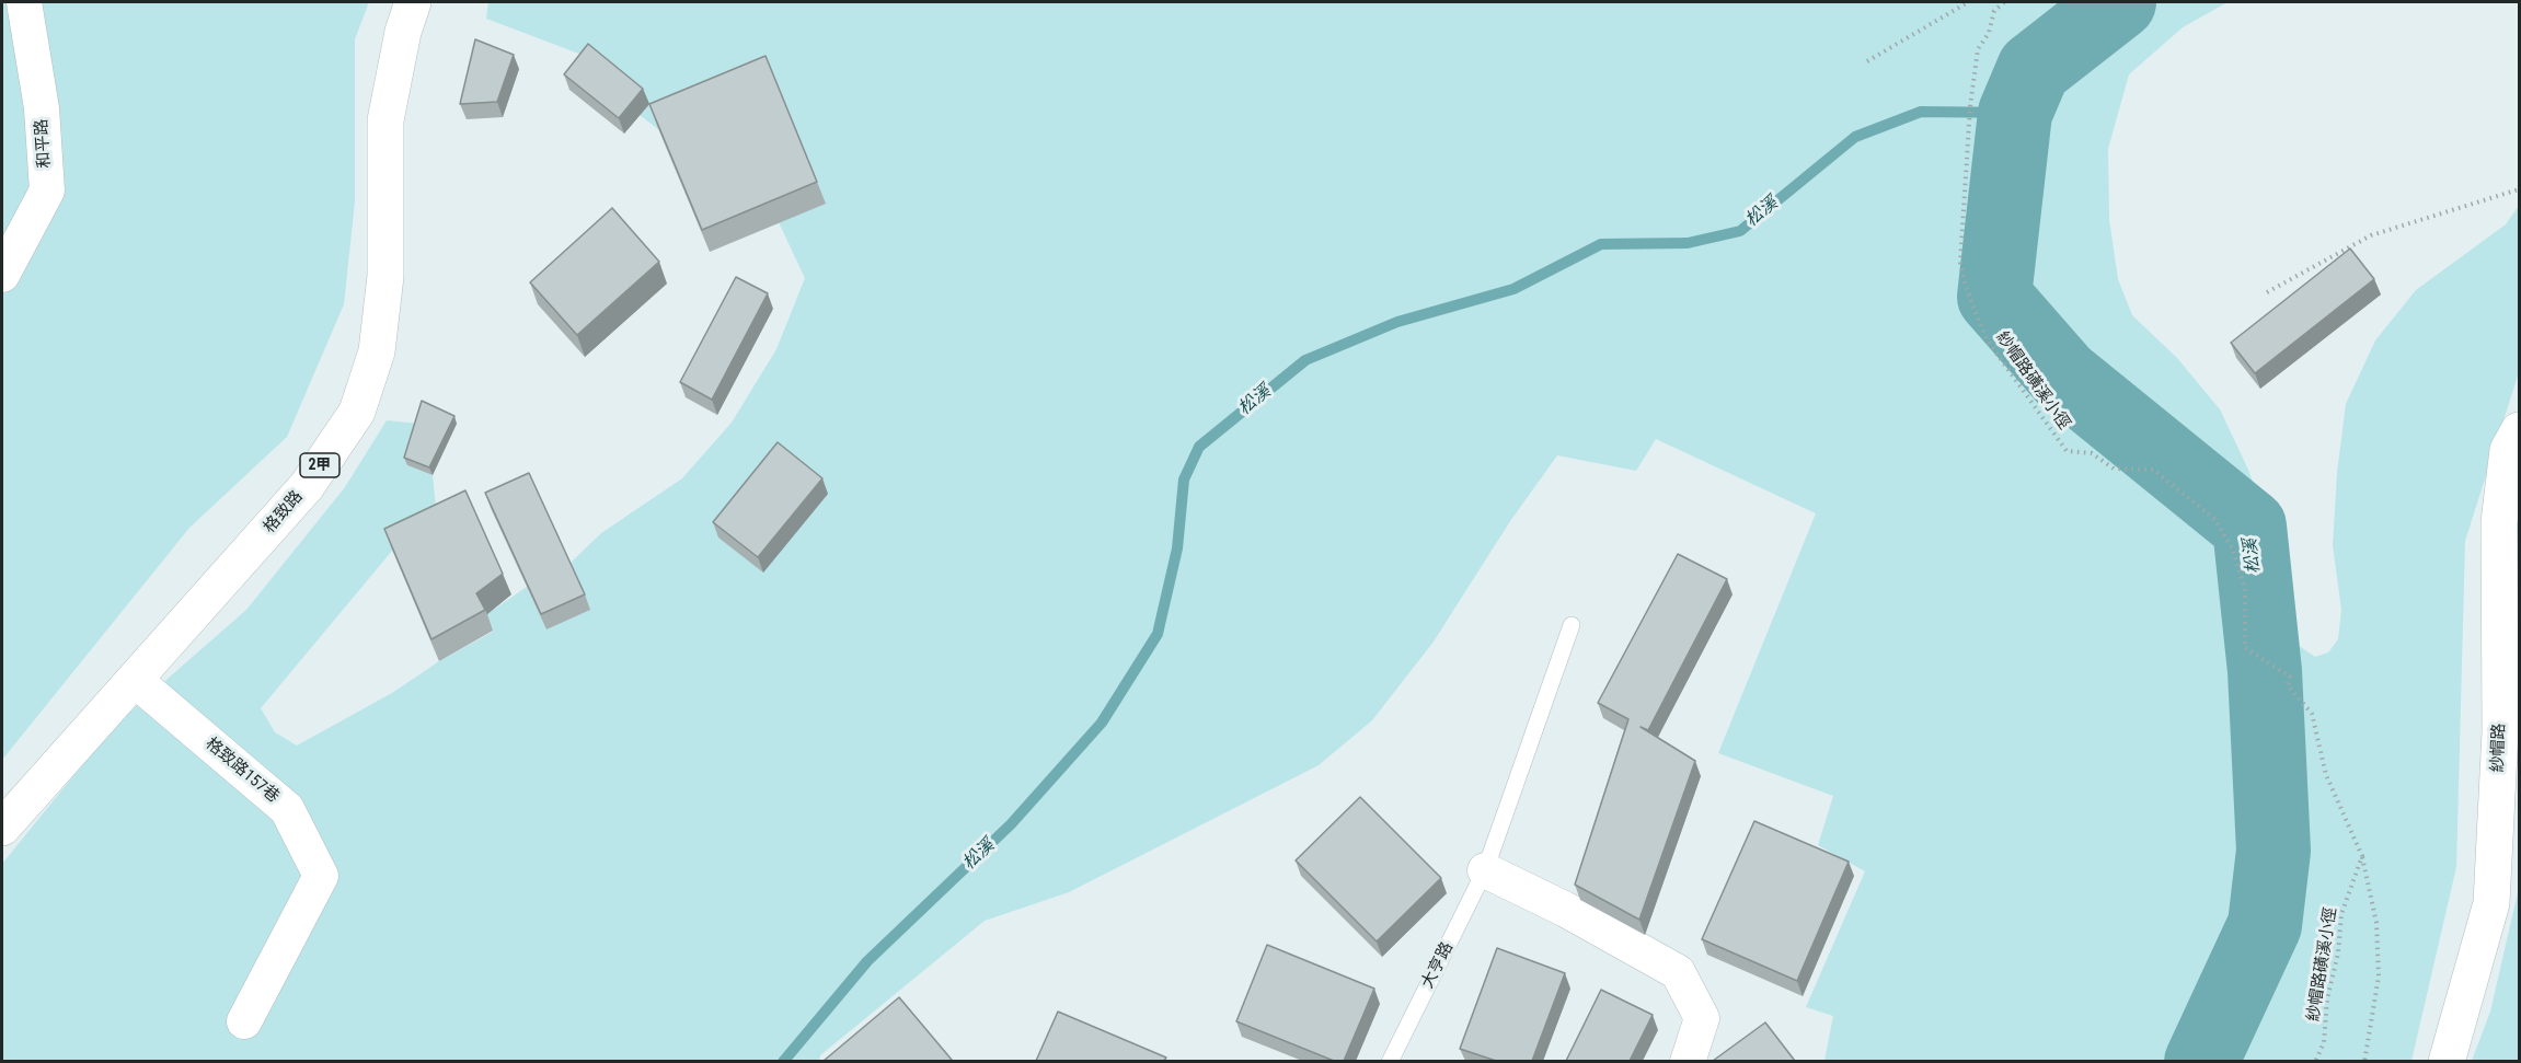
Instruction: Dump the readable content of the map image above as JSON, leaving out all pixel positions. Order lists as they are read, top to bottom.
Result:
{
  "streets": {
    "main road": ["2甲", "格致路", "紗帽路"],
    "street": ["和平路", "格致路157巷"],
    "lane": ["大亨路"],
    "path": ["紗帽路磺溪小徑"]
  },
  "crossings": [
    ["格致路", "格致路157巷"]
  ],
  "water": ["松溪"]
}
